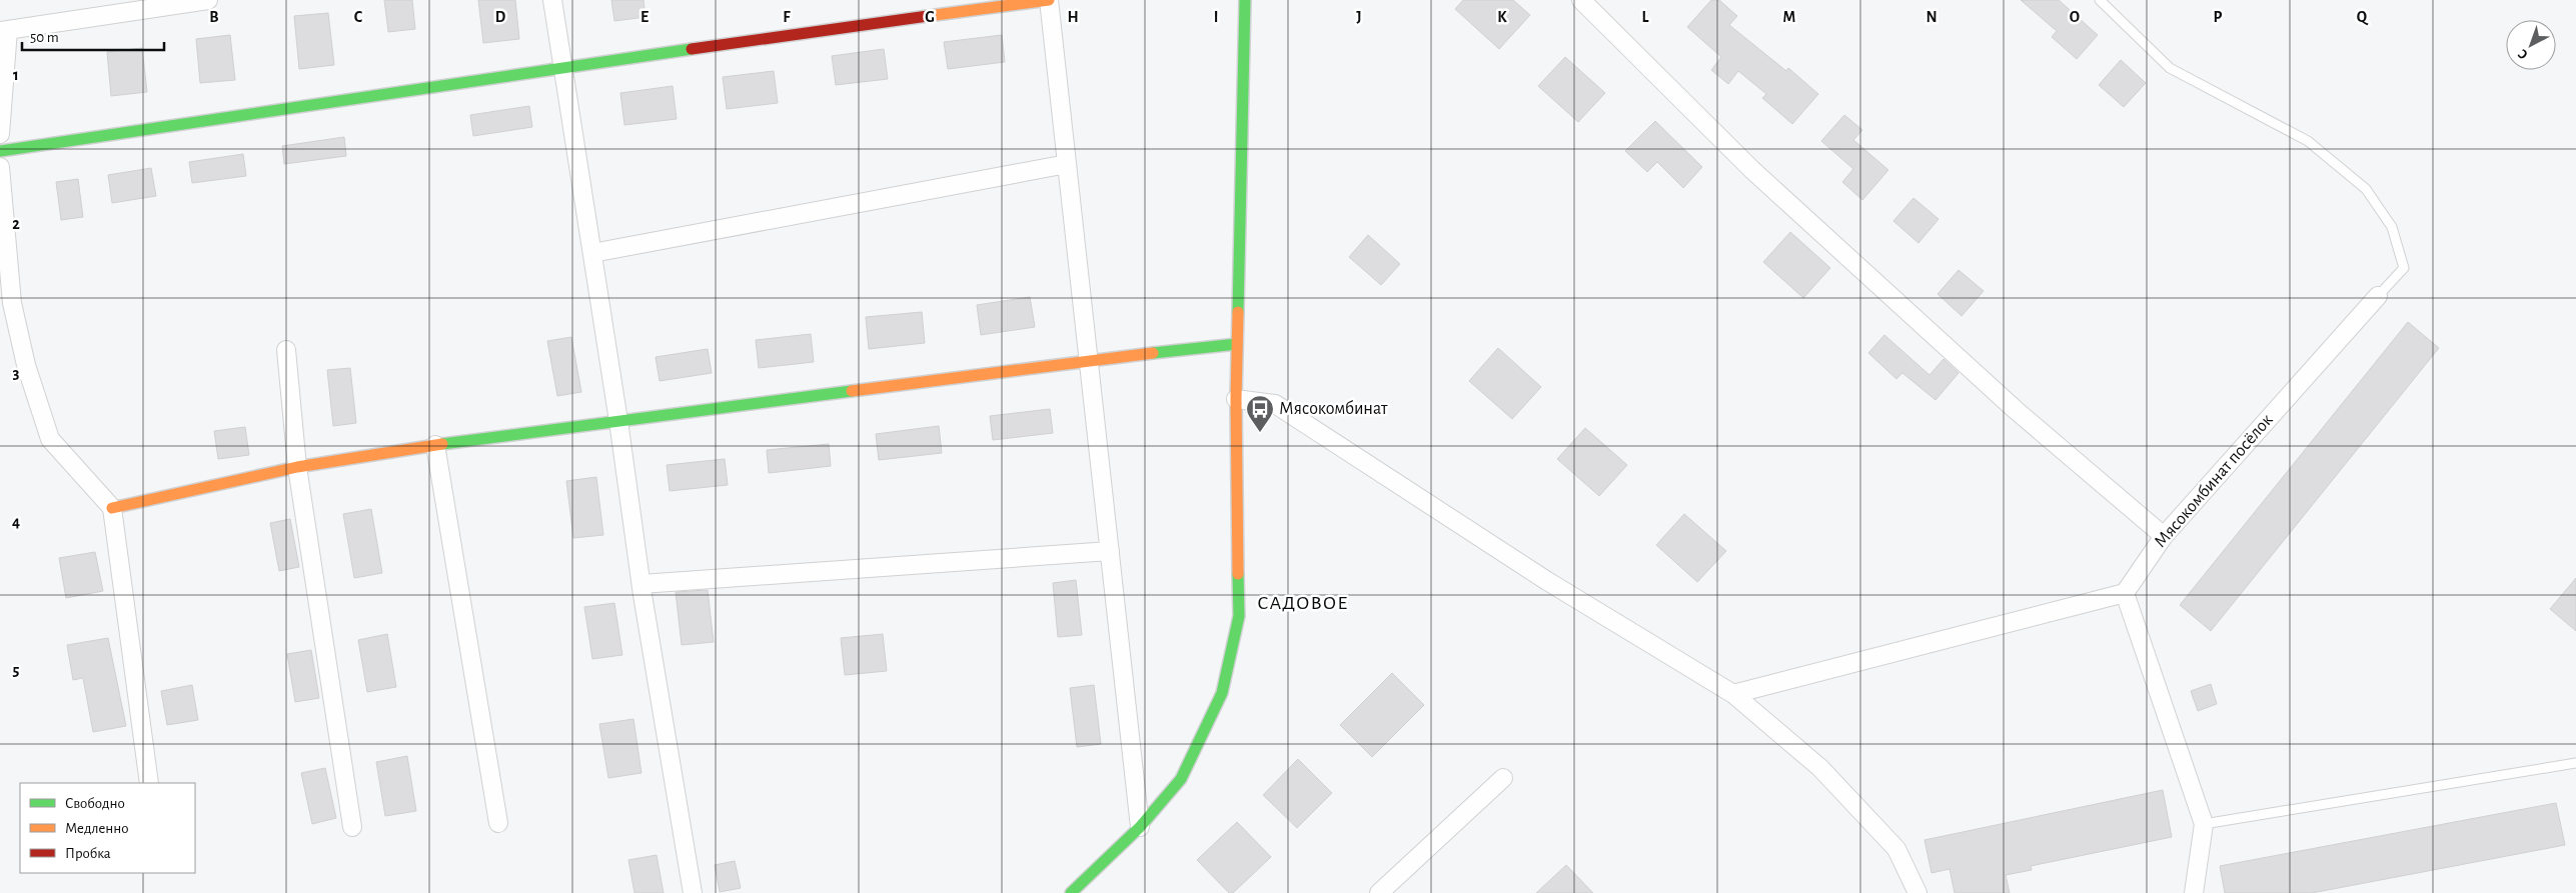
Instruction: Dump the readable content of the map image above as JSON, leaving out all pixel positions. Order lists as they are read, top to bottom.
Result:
{
  "streets": {
    "street": ["Мясокомбинат посёлок"]
  },
  "districts": ["САДОВОЕ"],
  "places": {
    "bus stop": ["Мясокомбинат"]
  },
  "legend": ["Свободно", "Медленно", "Пробка"],
  "scale_bar": "50 m",
  "north": "bottom left",
  "grid": {
    "columns": [
      "B",
      "C",
      "D",
      "E",
      "F",
      "G",
      "H",
      "I",
      "J",
      "K",
      "L",
      "M",
      "N",
      "O",
      "P",
      "Q"
    ],
    "rows": [
      "1",
      "2",
      "3",
      "4",
      "5"
    ]
  }
}
